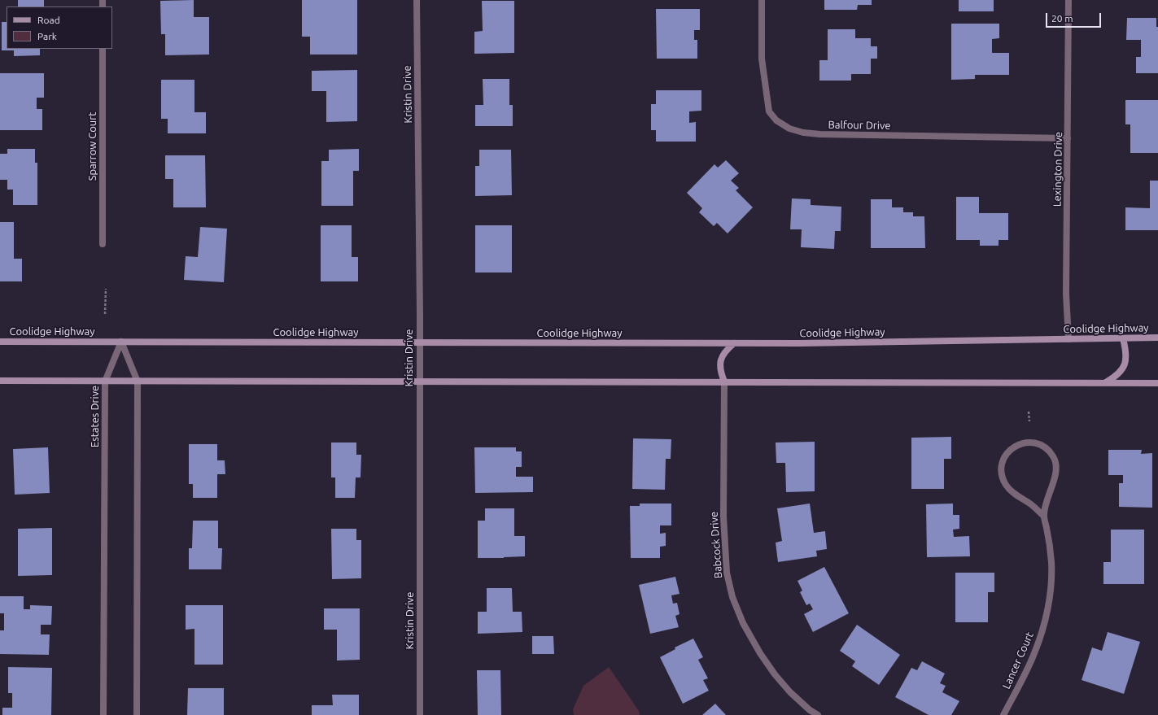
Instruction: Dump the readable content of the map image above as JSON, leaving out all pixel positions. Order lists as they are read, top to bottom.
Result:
{
  "streets": {
    "main road": ["Coolidge Highway"],
    "street": [
      "Kristin Drive",
      "Balfour Drive",
      "Sparrow Court",
      "Lexington Drive",
      "Estates Drive",
      "Babcock Drive",
      "Lancer Court"
    ]
  },
  "crossings": [
    ["Kristin Drive", "Coolidge Highway"],
    ["Balfour Drive", "Lexington Drive"],
    ["Lexington Drive", "Coolidge Highway"],
    ["Coolidge Highway", "Estates Drive"]
  ],
  "legend": ["Road", "Park"],
  "scale_bar": "20 m"
}
